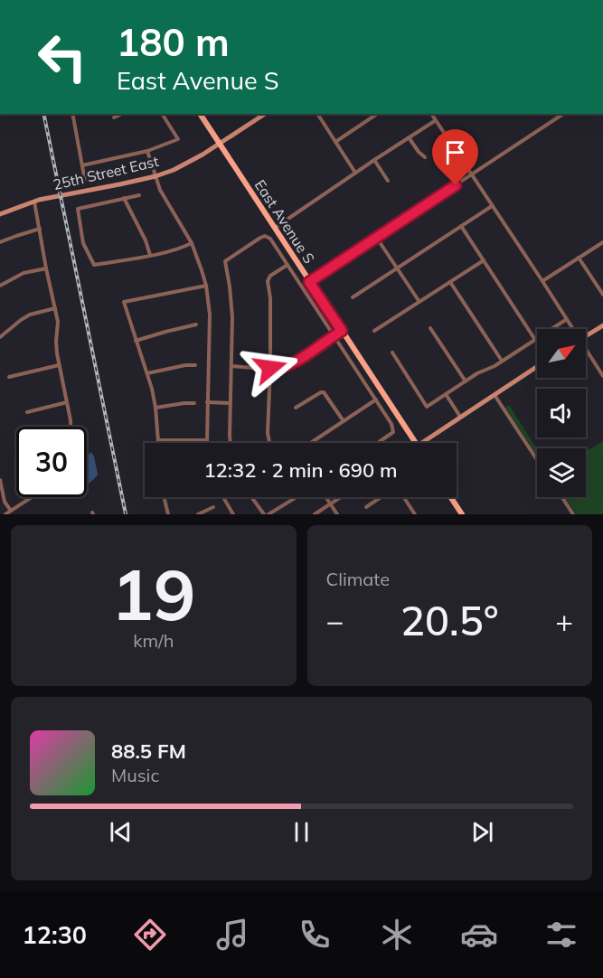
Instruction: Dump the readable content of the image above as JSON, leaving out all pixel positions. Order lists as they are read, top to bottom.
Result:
{
  "streets": {
    "main road": ["25th Street East", "East Avenue S"]
  },
  "crossings": [
    ["25th Street East", "East Avenue S"]
  ],
  "north": "top right",
  "page": {
    "turn": ["180 m", "East Avenue S"],
    "limit": "30",
    "trip": "12:32 · 2 min · 690 m",
    "tile": [
      ["19", "km/h"],
      "Climate"
    ],
    "heat": ["−", "20.5°", "+"],
    "song": ["88.5 FM", "Music"],
    "tabs": "12:30"
  }
}
